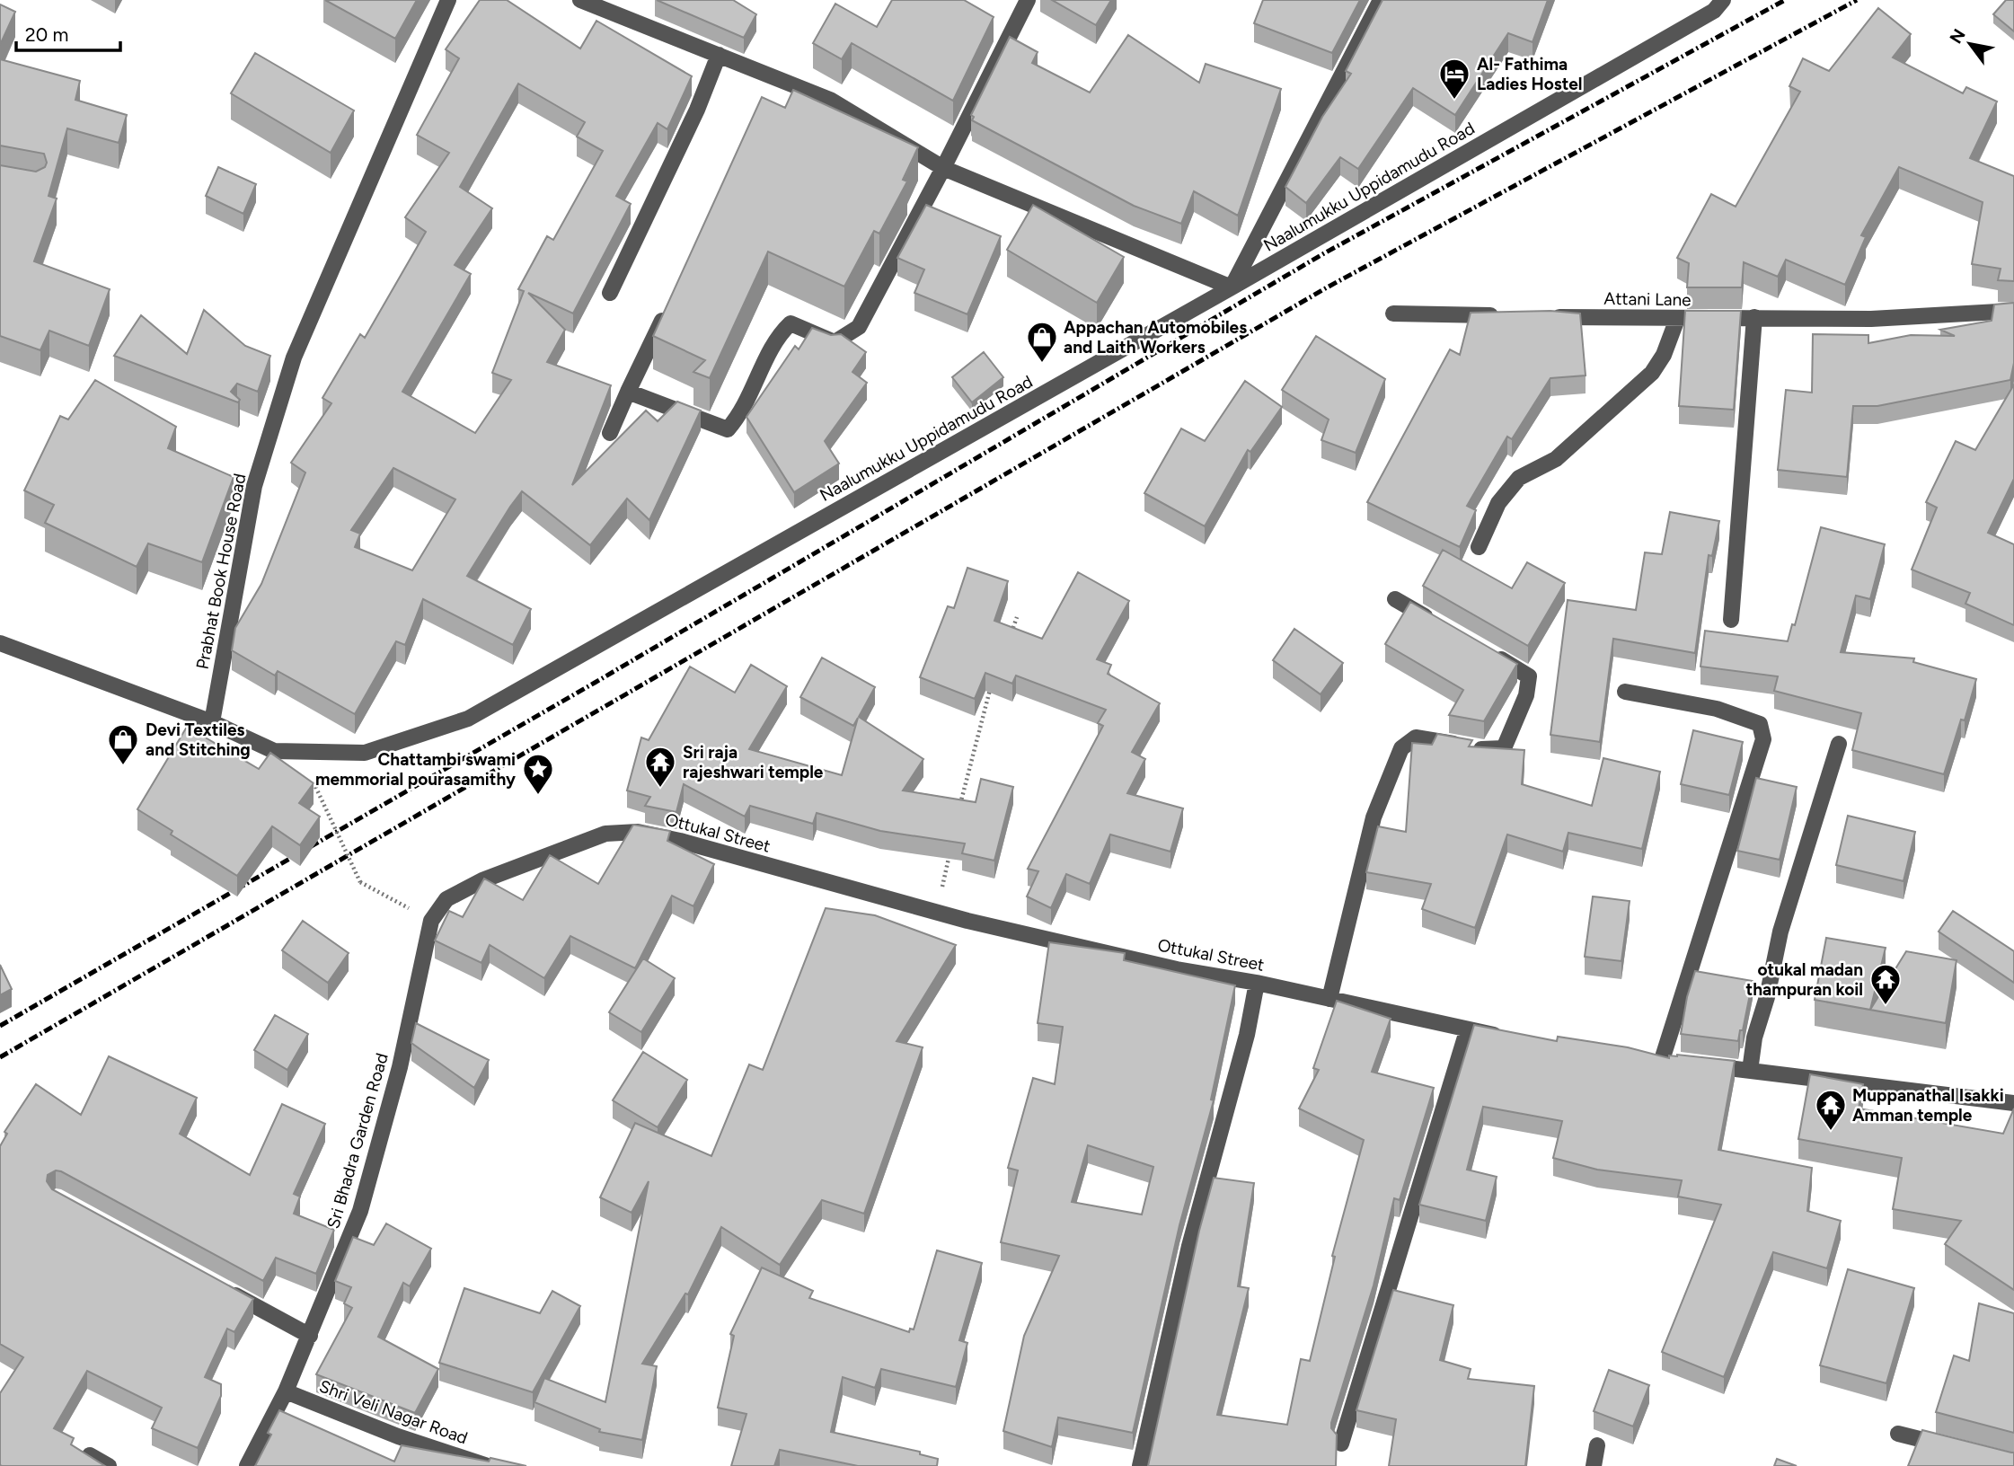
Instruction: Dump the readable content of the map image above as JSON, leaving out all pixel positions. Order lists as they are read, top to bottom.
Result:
{
  "streets": {
    "street": [
      "Naalumukku Uppidamudu Road",
      "Attani Lane",
      "Prabhat Book House Road",
      "Ottukal Street",
      "Sri Bhadra Garden Road",
      "Shri Veli Nagar Road"
    ]
  },
  "crossings": [
    ["Naalumukku Uppidamudu Road", "Prabhat Book House Road"],
    ["Ottukal Street", "Sri Bhadra Garden Road"],
    ["Sri Bhadra Garden Road", "Shri Veli Nagar Road"]
  ],
  "places": {
    "hotel": ["Al- Fathima Ladies Hostel"],
    "shop": ["Appachan Automobiles and Laith Workers", "Devi Textiles and Stitching"],
    "temple": ["Sri raja rajeshwari temple", "otukal madan thampuran koil", "Muppanathal Isakki Amman temple"],
    "place": ["Chattambi swami memmorial pourasamithy"]
  },
  "scale_bar": "20 m",
  "north": "top left"
}
